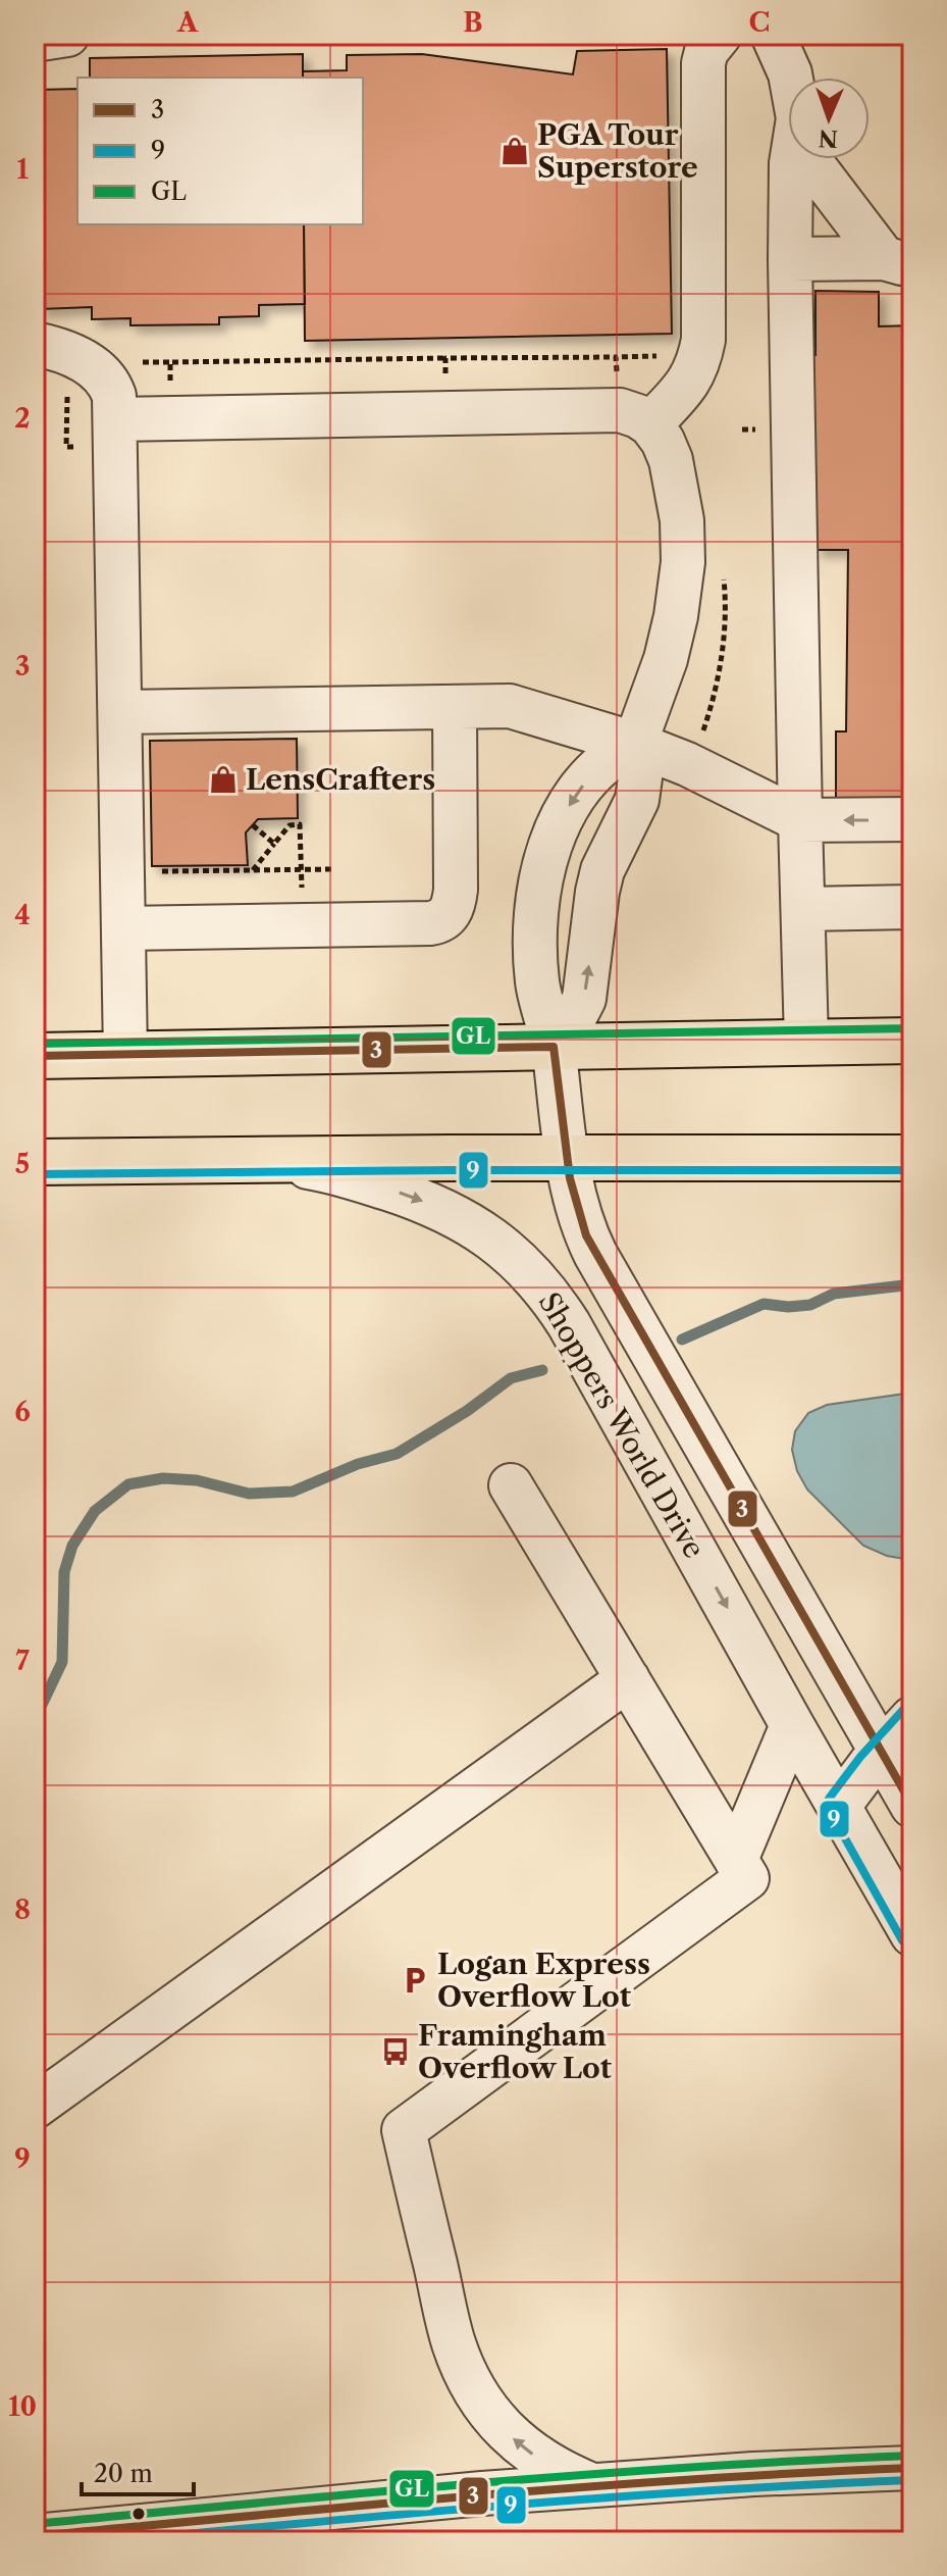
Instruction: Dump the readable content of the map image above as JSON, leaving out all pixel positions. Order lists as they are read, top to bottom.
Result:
{
  "streets": {
    "street": ["Shoppers World Drive"]
  },
  "places": {
    "shop": ["PGA Tour Superstore", "LensCrafters"],
    "parking": ["Logan Express Overflow Lot"],
    "bus stop": ["Framingham Overflow Lot"]
  },
  "lines": ["transit line GL", "transit line 3", "transit line 9"],
  "legend": ["3", "9", "GL"],
  "scale_bar": "20 m",
  "north": "bottom",
  "grid": {
    "columns": ["A", "B", "C"],
    "rows": [
      "1",
      "2",
      "3",
      "4",
      "5",
      "6",
      "7",
      "8",
      "9",
      "10"
    ]
  }
}
